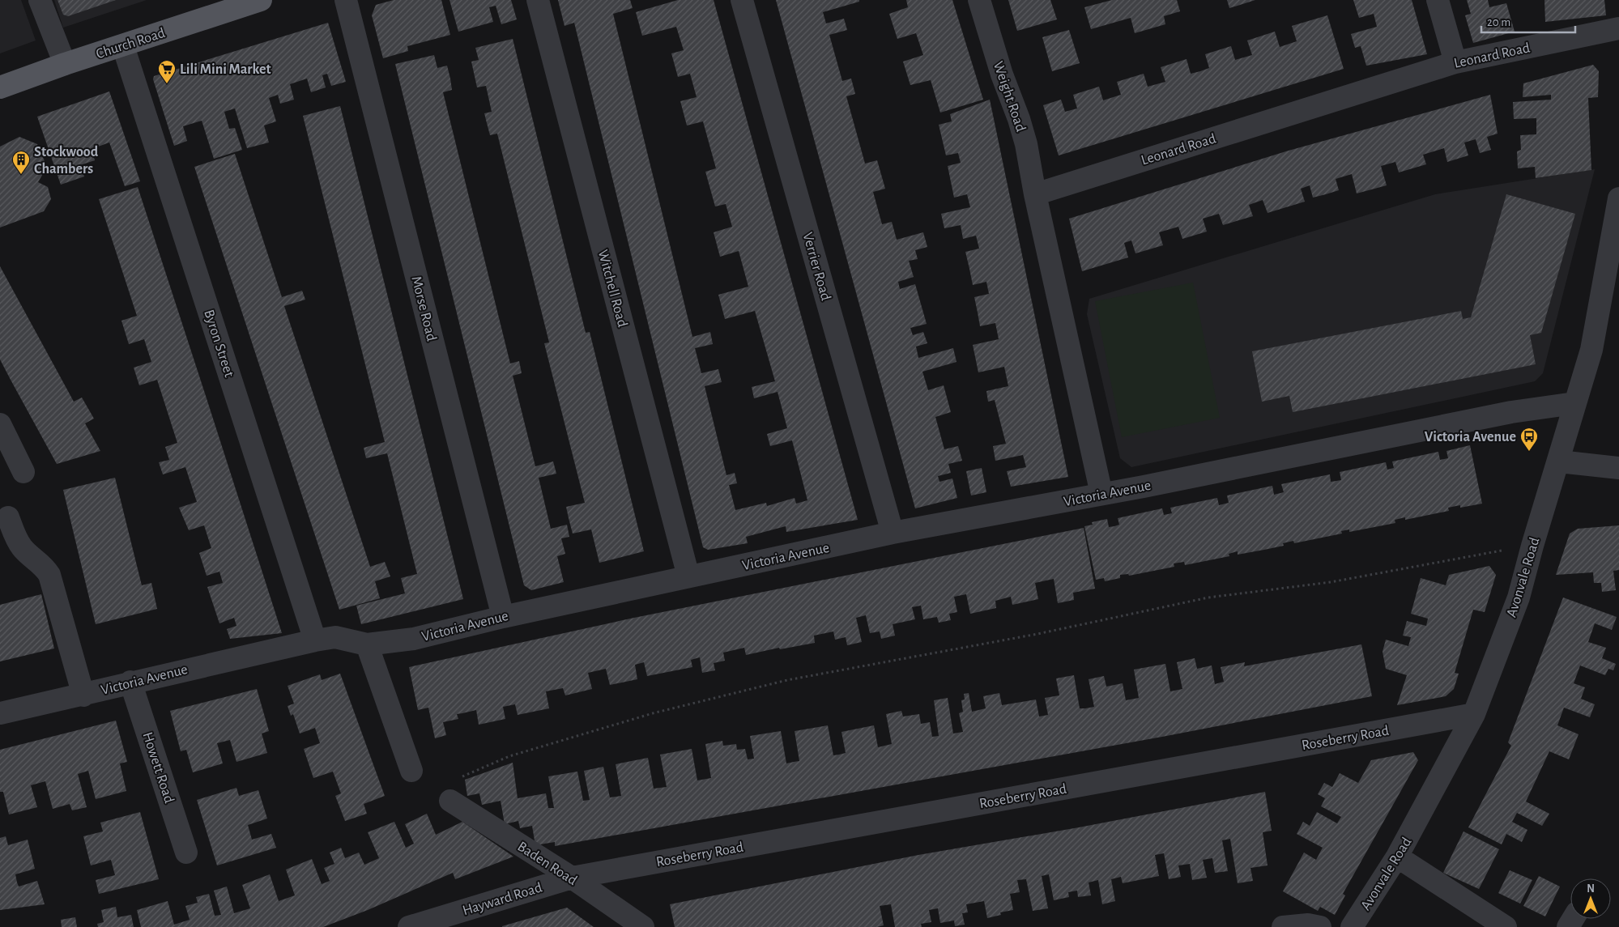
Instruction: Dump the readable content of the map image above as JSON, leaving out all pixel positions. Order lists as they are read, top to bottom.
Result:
{
  "streets": {
    "main road": ["Church Road"],
    "street": [
      "Leonard Road",
      "Weight Road",
      "Verrier Road",
      "Witchell Road",
      "Morse Road",
      "Byron Street",
      "Victoria Avenue",
      "Avonvale Road",
      "Roseberry Road",
      "Howett Road",
      "Baden Road",
      "Hayward Road"
    ]
  },
  "crossings": [
    ["Church Road", "Byron Street"],
    ["Leonard Road", "Weight Road"],
    ["Verrier Road", "Victoria Avenue"],
    ["Witchell Road", "Victoria Avenue"],
    ["Morse Road", "Victoria Avenue"],
    ["Byron Street", "Victoria Avenue"],
    ["Victoria Avenue", "Avonvale Road"],
    ["Victoria Avenue", "Howett Road"],
    ["Avonvale Road", "Roseberry Road"],
    ["Roseberry Road", "Baden Road"],
    ["Roseberry Road", "Hayward Road"],
    ["Baden Road", "Hayward Road"]
  ],
  "places": {
    "supermarket": ["Lili Mini Market"],
    "building": ["Stockwood Chambers"],
    "bus stop": ["Victoria Avenue"]
  },
  "scale_bar": "20 m",
  "north": "top"
}
